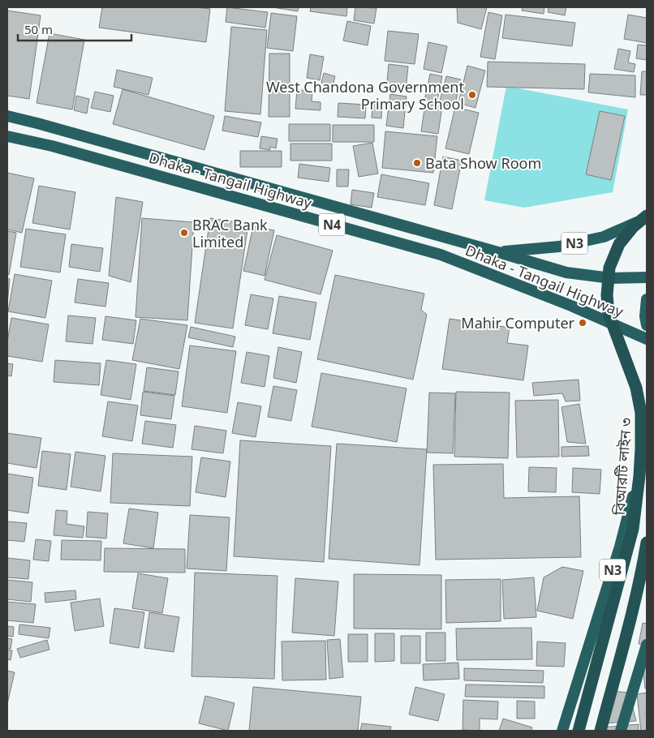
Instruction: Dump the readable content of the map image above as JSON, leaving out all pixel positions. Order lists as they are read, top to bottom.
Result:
{
  "streets": {
    "highway": [
      "Dhaka - Tangail Highway",
      "N4",
      "N3",
      "বিআরটি লাইন ৩"
    ]
  },
  "crossings": [
    ["Dhaka - Tangail Highway", "N3"],
    ["N3", "বিআরটি লাইন ৩"]
  ],
  "places": [
    "West Chandona Government Primary School",
    "Bata Show Room",
    "BRAC Bank Limited",
    "Mahir Computer"
  ],
  "scale_bar": "50 m"
}
